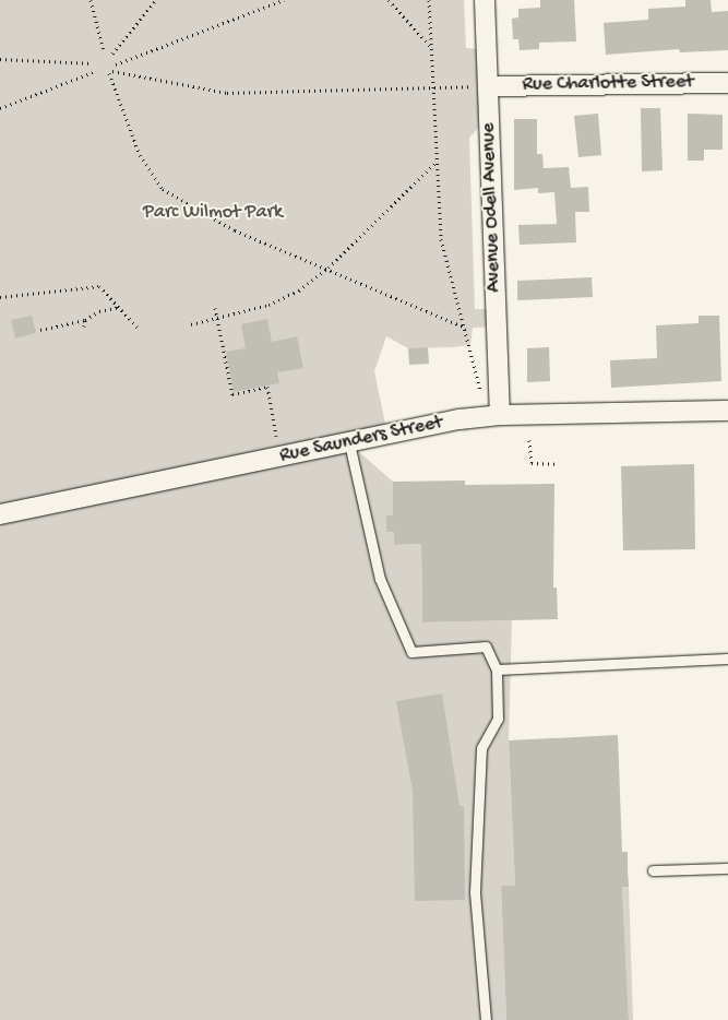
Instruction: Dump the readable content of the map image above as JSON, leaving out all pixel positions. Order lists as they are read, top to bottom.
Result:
{
  "streets": {
    "street": ["Rue Charlotte Street", "Avenue Odell Avenue", "Rue Saunders Street"]
  },
  "crossings": [
    ["Rue Charlotte Street", "Avenue Odell Avenue"],
    ["Avenue Odell Avenue", "Rue Saunders Street"]
  ],
  "parks": ["Parc Wilmot Park"]
}
